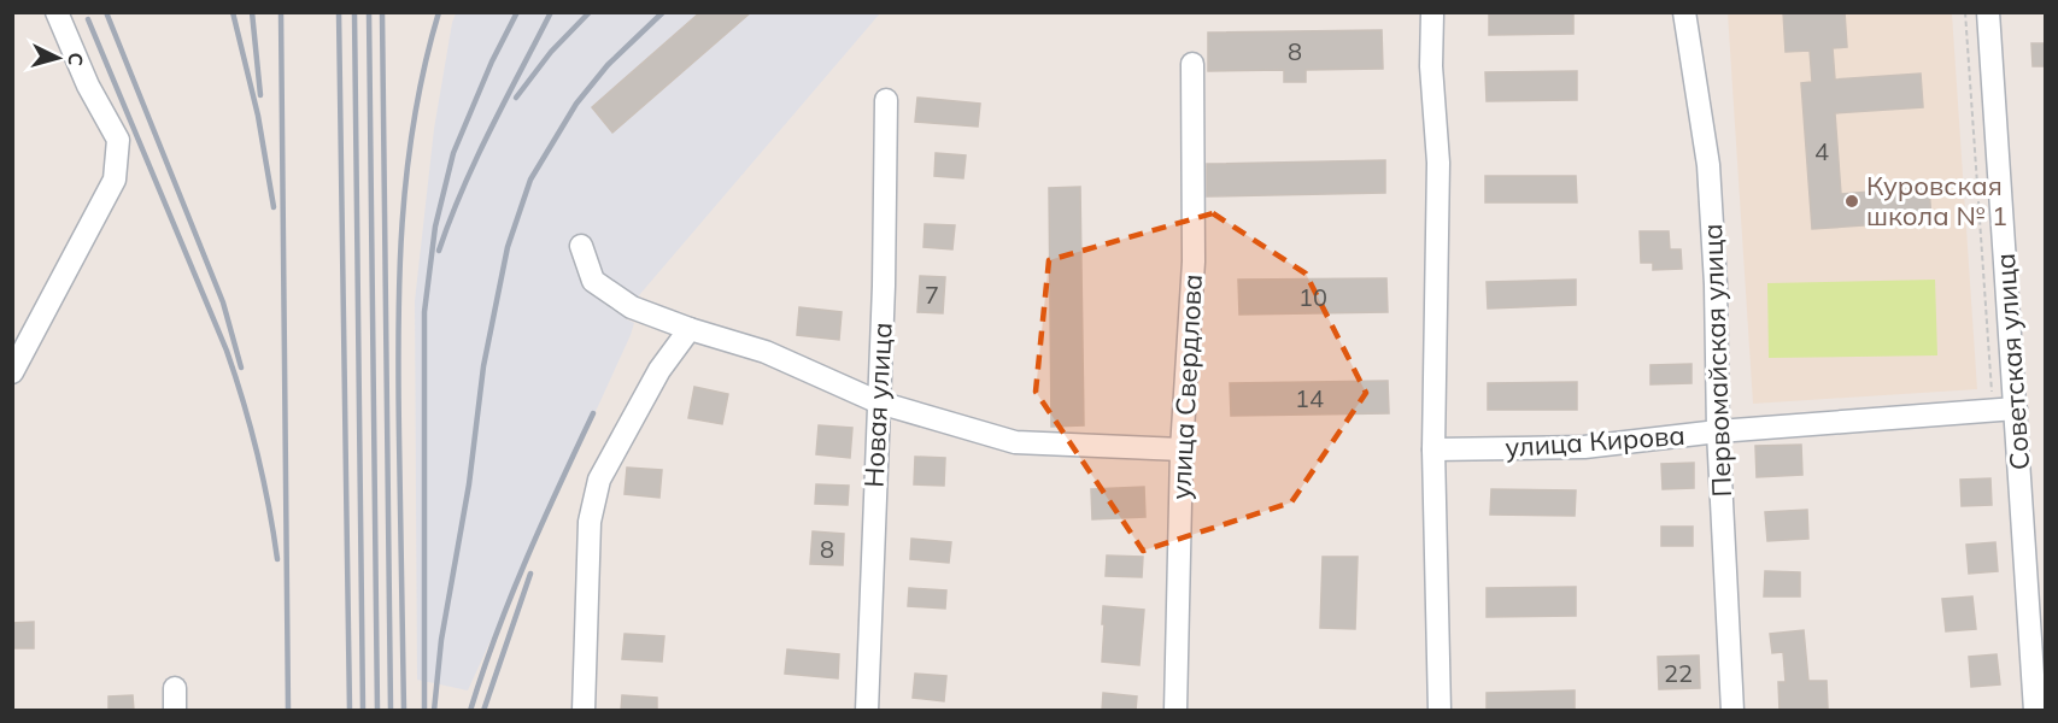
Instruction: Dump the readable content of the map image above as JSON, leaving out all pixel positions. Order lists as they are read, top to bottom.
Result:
{
  "streets": {
    "street": [
      "Первомайская улица",
      "Советская улица",
      "улица Свердлова",
      "Новая улица",
      "улица Кирова"
    ]
  },
  "crossings": [
    ["Первомайская улица", "улица Кирова"],
    ["Советская улица", "улица Кирова"]
  ],
  "places": ["Куровская школа № 1"],
  "house_numbers": [
    "8",
    "4",
    "7",
    "10",
    "14",
    "8",
    "22"
  ],
  "north": "right"
}
